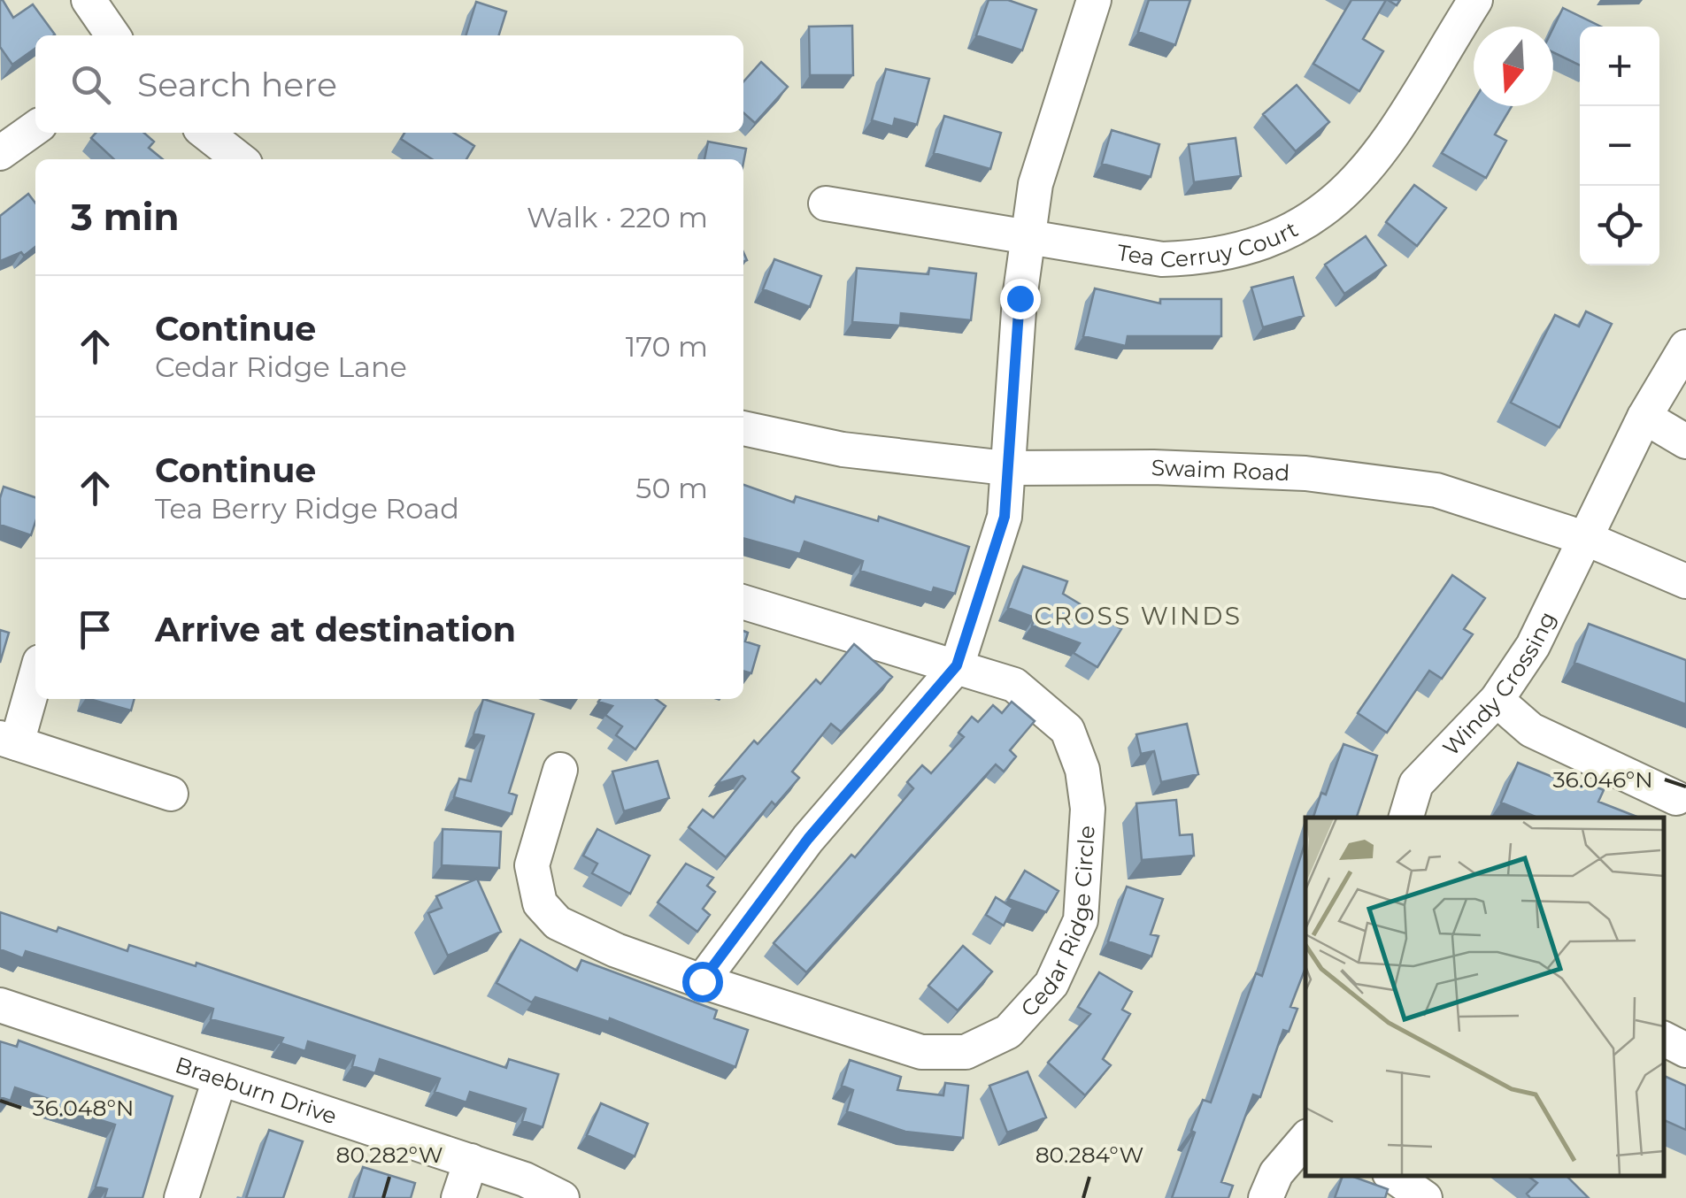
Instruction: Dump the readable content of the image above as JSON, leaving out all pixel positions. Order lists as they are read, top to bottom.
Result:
{
  "streets": {
    "street": [
      "Tea Cerruy Court",
      "Swaim Road",
      "Windy Crossing",
      "Cedar Ridge Circle",
      "Braeburn Drive"
    ]
  },
  "crossings": [
    ["Swaim Road", "Windy Crossing"]
  ],
  "districts": ["CROSS WINDS"],
  "north": "bottom",
  "page": {
    "map_buttons": ["+", "−"],
    "search": "Search here",
    "heading": ["3 min", "Walk · 220 m"],
    "list": [
      ["Continue", "Cedar Ridge Lane", "170 m"],
      ["Continue", "Tea Berry Ridge Road", "50 m"],
      "Arrive at destination"
    ]
  },
  "coordinates": [
    "36.046°N",
    "36.048°N",
    "80.282°W",
    "80.284°W"
  ]
}
